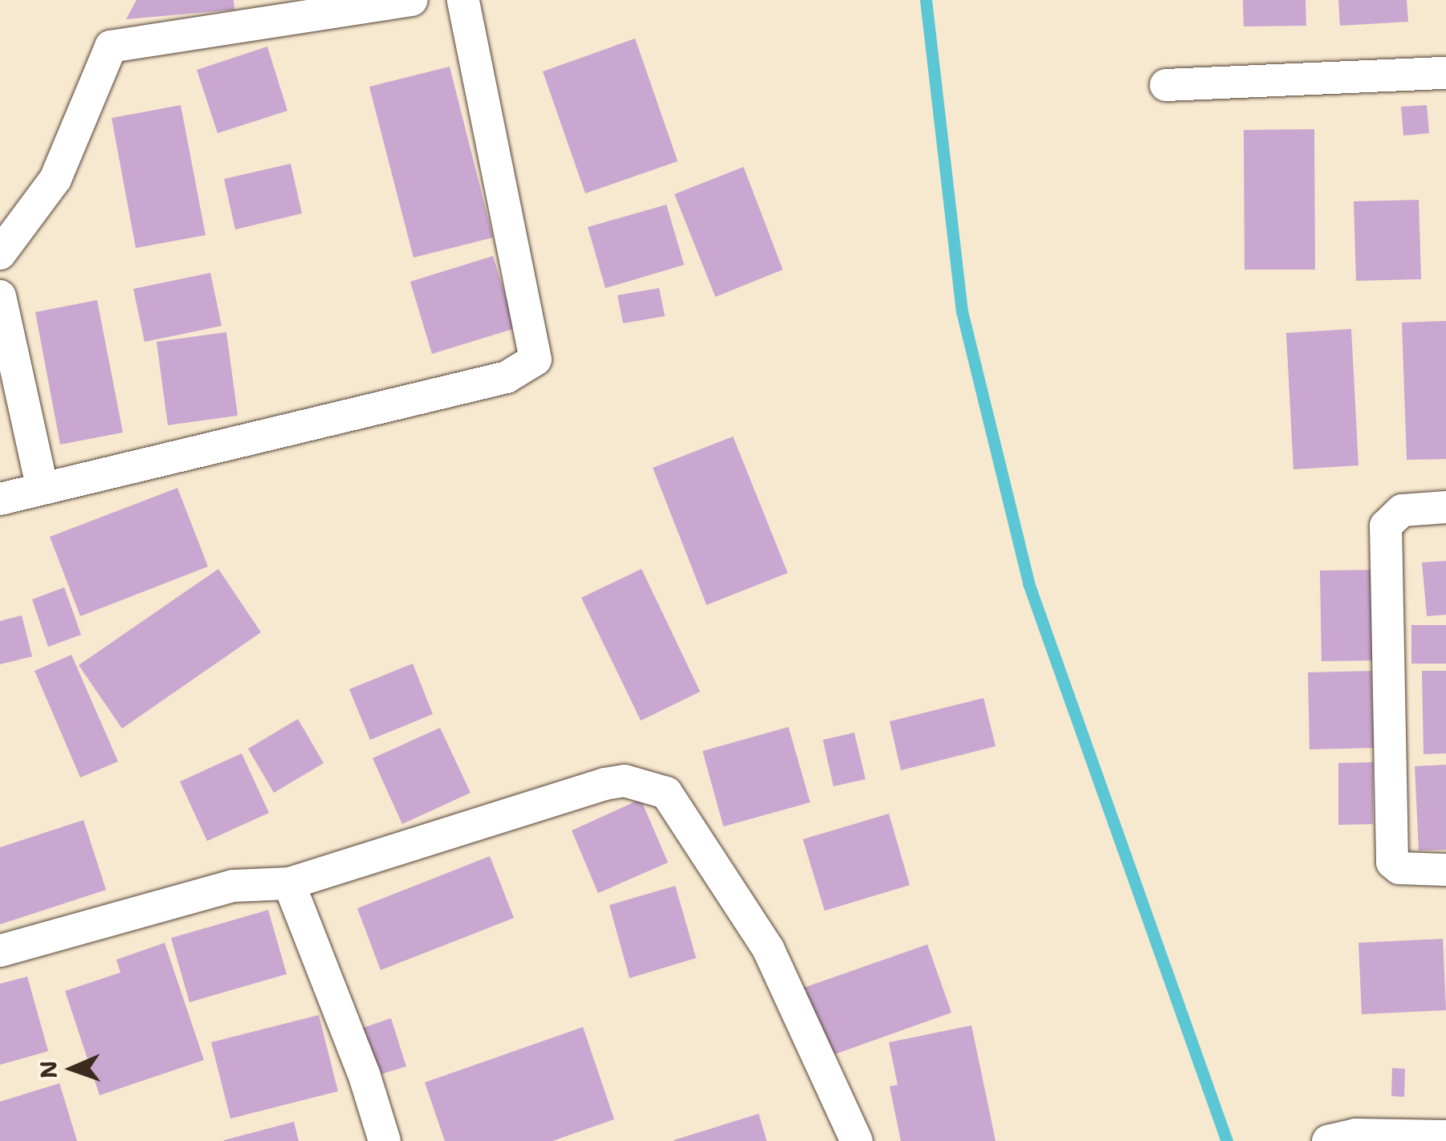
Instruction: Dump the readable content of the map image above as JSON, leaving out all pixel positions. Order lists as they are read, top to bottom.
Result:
{
  "north": "left"
}
